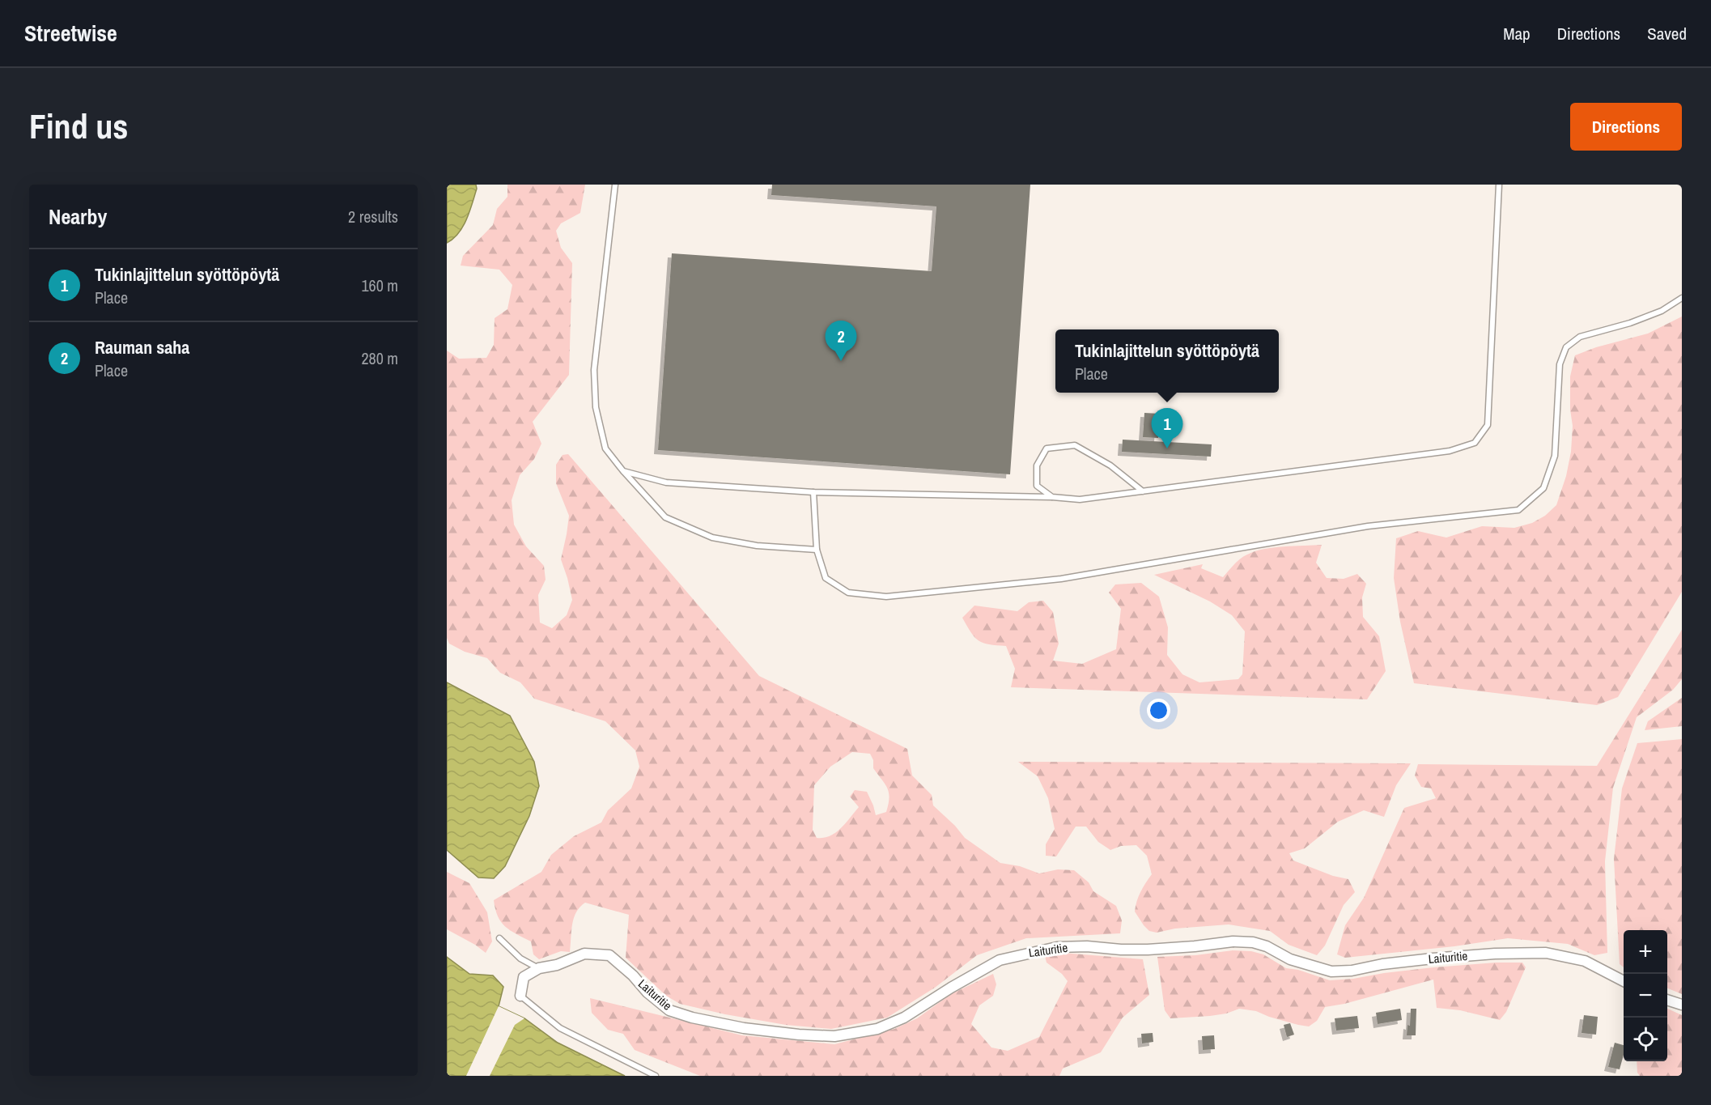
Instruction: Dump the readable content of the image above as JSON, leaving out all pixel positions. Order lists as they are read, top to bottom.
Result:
{
  "streets": {
    "street": ["Laituritie"]
  },
  "page": {
    "header": "Streetwise",
    "nav": ["Map", "Directions", "Saved"],
    "buttons": "Directions",
    "title": "Find us",
    "heading": ["Nearby", "2 results"],
    "list": [
      {
        "mark": "1",
        "name": "Tukinlajittelun syöttöpöytä",
        "note": "Place",
        "value": "160 m"
      },
      {
        "mark": "2",
        "name": "Rauman saha",
        "note": "Place",
        "value": "280 m"
      }
    ],
    "pins": ["2", "1"],
    "popup": ["Tukinlajittelun syöttöpöytä", "Place"],
    "map_buttons": ["+", "−"]
  }
}
